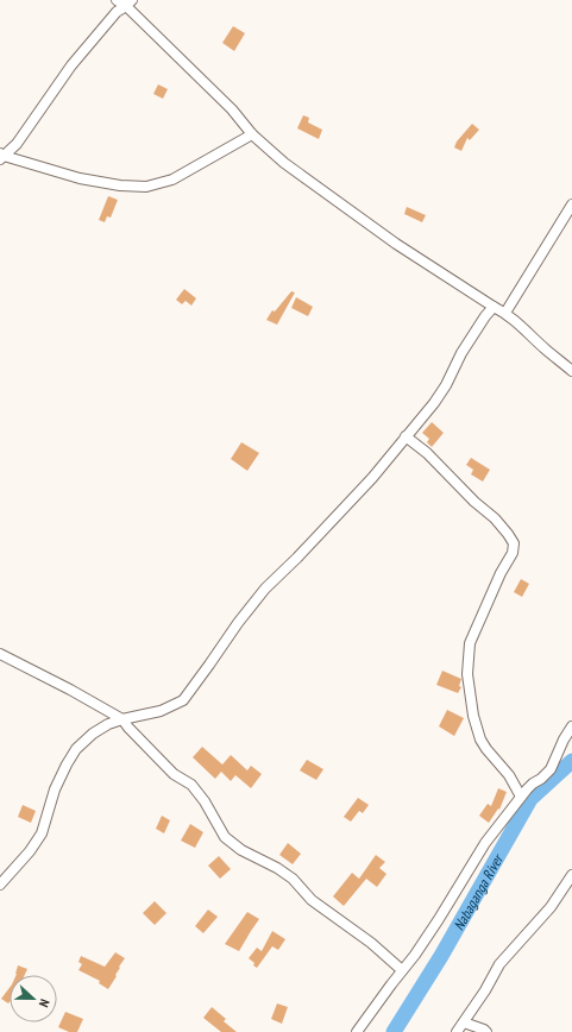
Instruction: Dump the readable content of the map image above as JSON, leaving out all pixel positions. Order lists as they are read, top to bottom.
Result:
{
  "water": ["Nabaganga River"],
  "north": "right"
}
